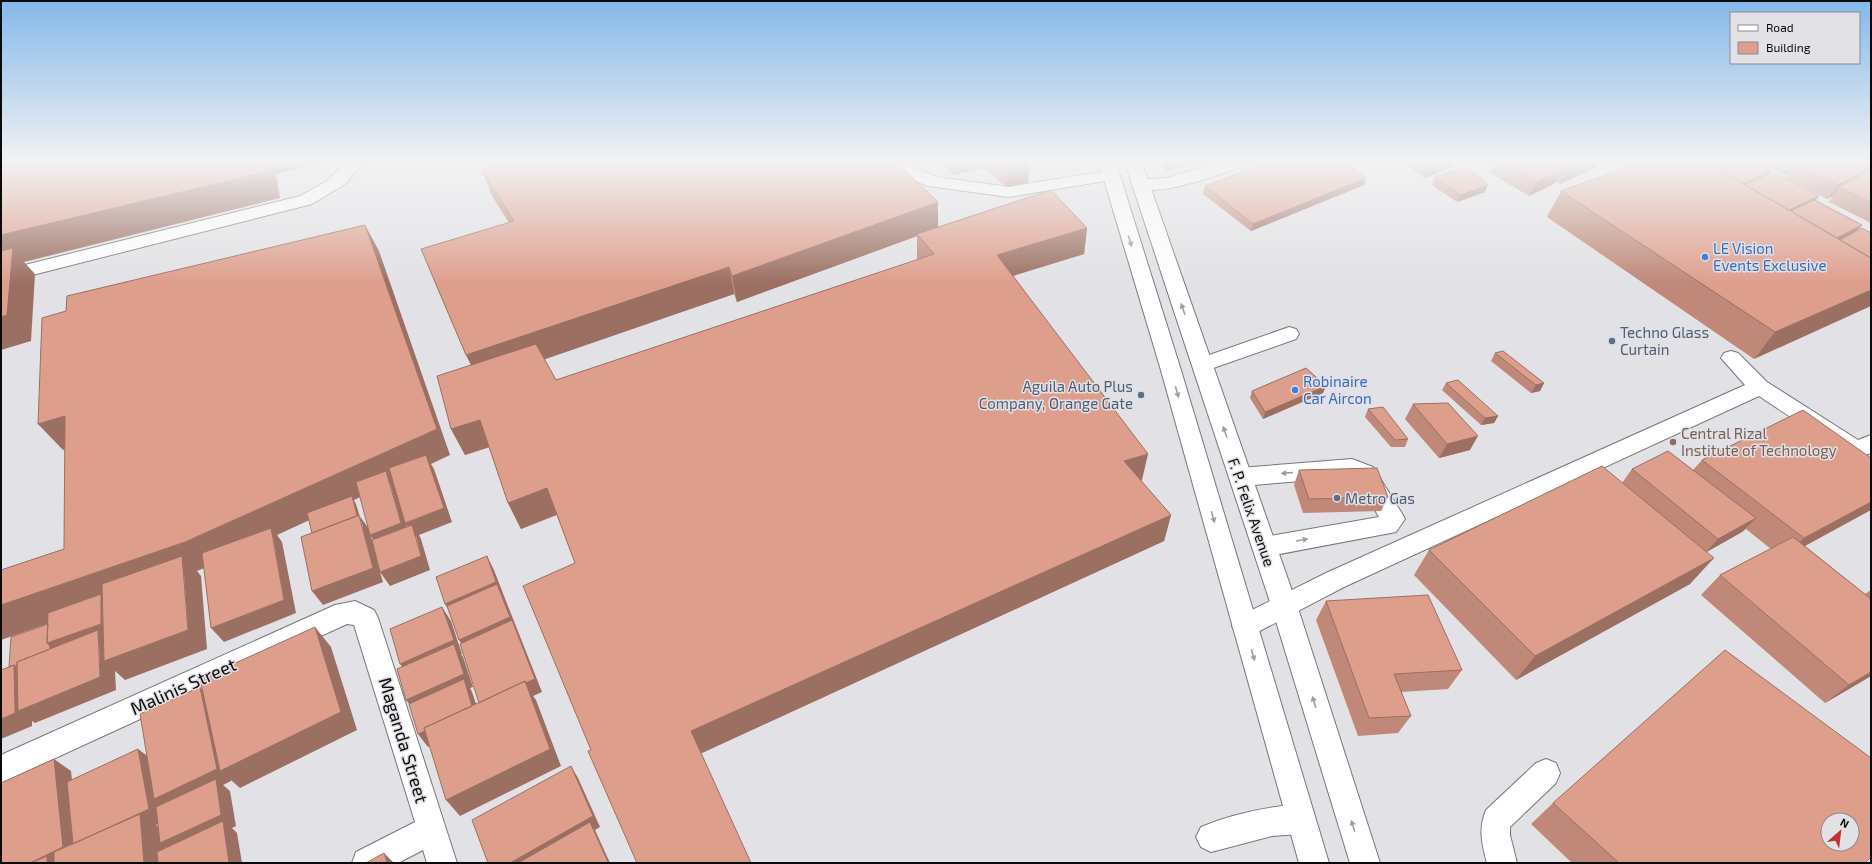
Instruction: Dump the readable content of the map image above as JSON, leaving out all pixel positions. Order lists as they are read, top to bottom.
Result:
{
  "streets": {
    "main road": ["F. P. Felix Avenue", "Malinis Street", "Maganda Street"]
  },
  "crossings": [
    ["Malinis Street", "Maganda Street"]
  ],
  "places": [
    "LE Vision Events Exclusive",
    "Techno Glass Curtain",
    "Robinaire Car Aircon",
    "Aguila Auto Plus Company, Orange Gate",
    "Central Rizal Institute of Technology",
    "Metro Gas"
  ],
  "legend": ["Road", "Building"],
  "north": "top right"
}
